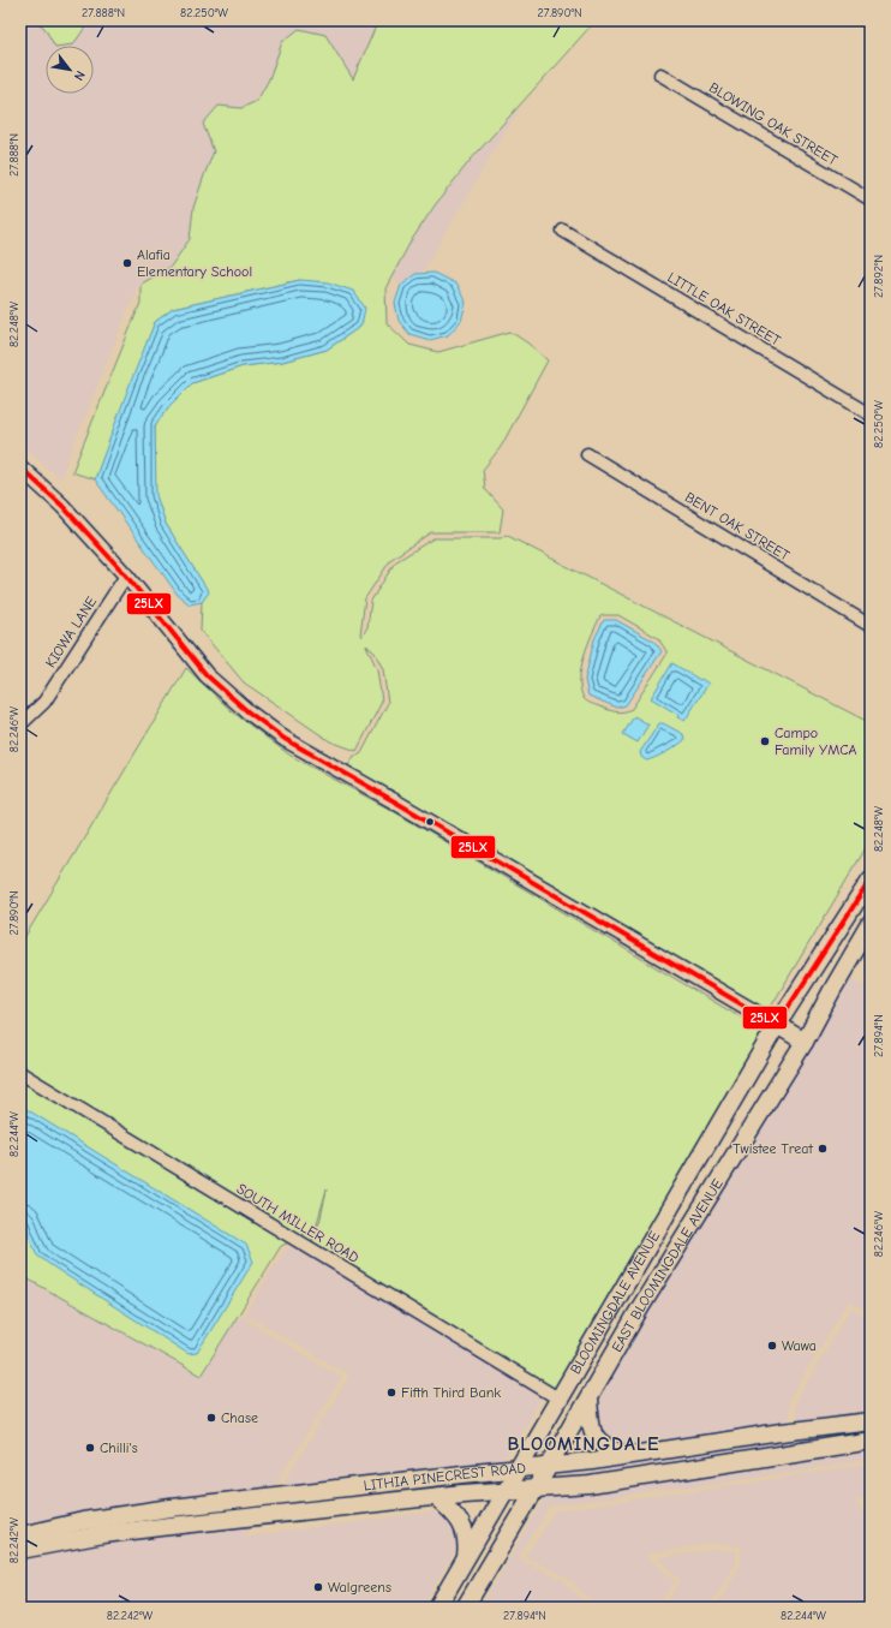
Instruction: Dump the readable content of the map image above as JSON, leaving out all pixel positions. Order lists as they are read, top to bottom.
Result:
{
  "streets": {
    "main road": ["EAST BLOOMINGDALE AVENUE", "BLOOMINGDALE AVENUE", "LITHIA PINECREST ROAD"],
    "street": [
      "BLOWING OAK STREET",
      "LITTLE OAK STREET",
      "BENT OAK STREET",
      "KIOWA LANE",
      "SOUTH MILLER ROAD"
    ]
  },
  "crossings": [
    ["SOUTH MILLER ROAD", "BLOOMINGDALE AVENUE"],
    ["EAST BLOOMINGDALE AVENUE", "LITHIA PINECREST ROAD"],
    ["BLOOMINGDALE AVENUE", "LITHIA PINECREST ROAD"]
  ],
  "districts": ["BLOOMINGDALE"],
  "places": [
    "Alafia Elementary School",
    "Campo Family YMCA",
    "Twistee Treat",
    "Wawa",
    "Fifth Third Bank",
    "Chase",
    "Chilli's",
    "Walgreens"
  ],
  "lines": ["transit line 25LX"],
  "north": "bottom right",
  "coordinates": [
    "27.888°N",
    "82.250°W",
    "27.890°N",
    "27.892°N",
    "82.248°W",
    "82.246°W",
    "27.894°N",
    "82.244°W",
    "82.242°W"
  ]
}
